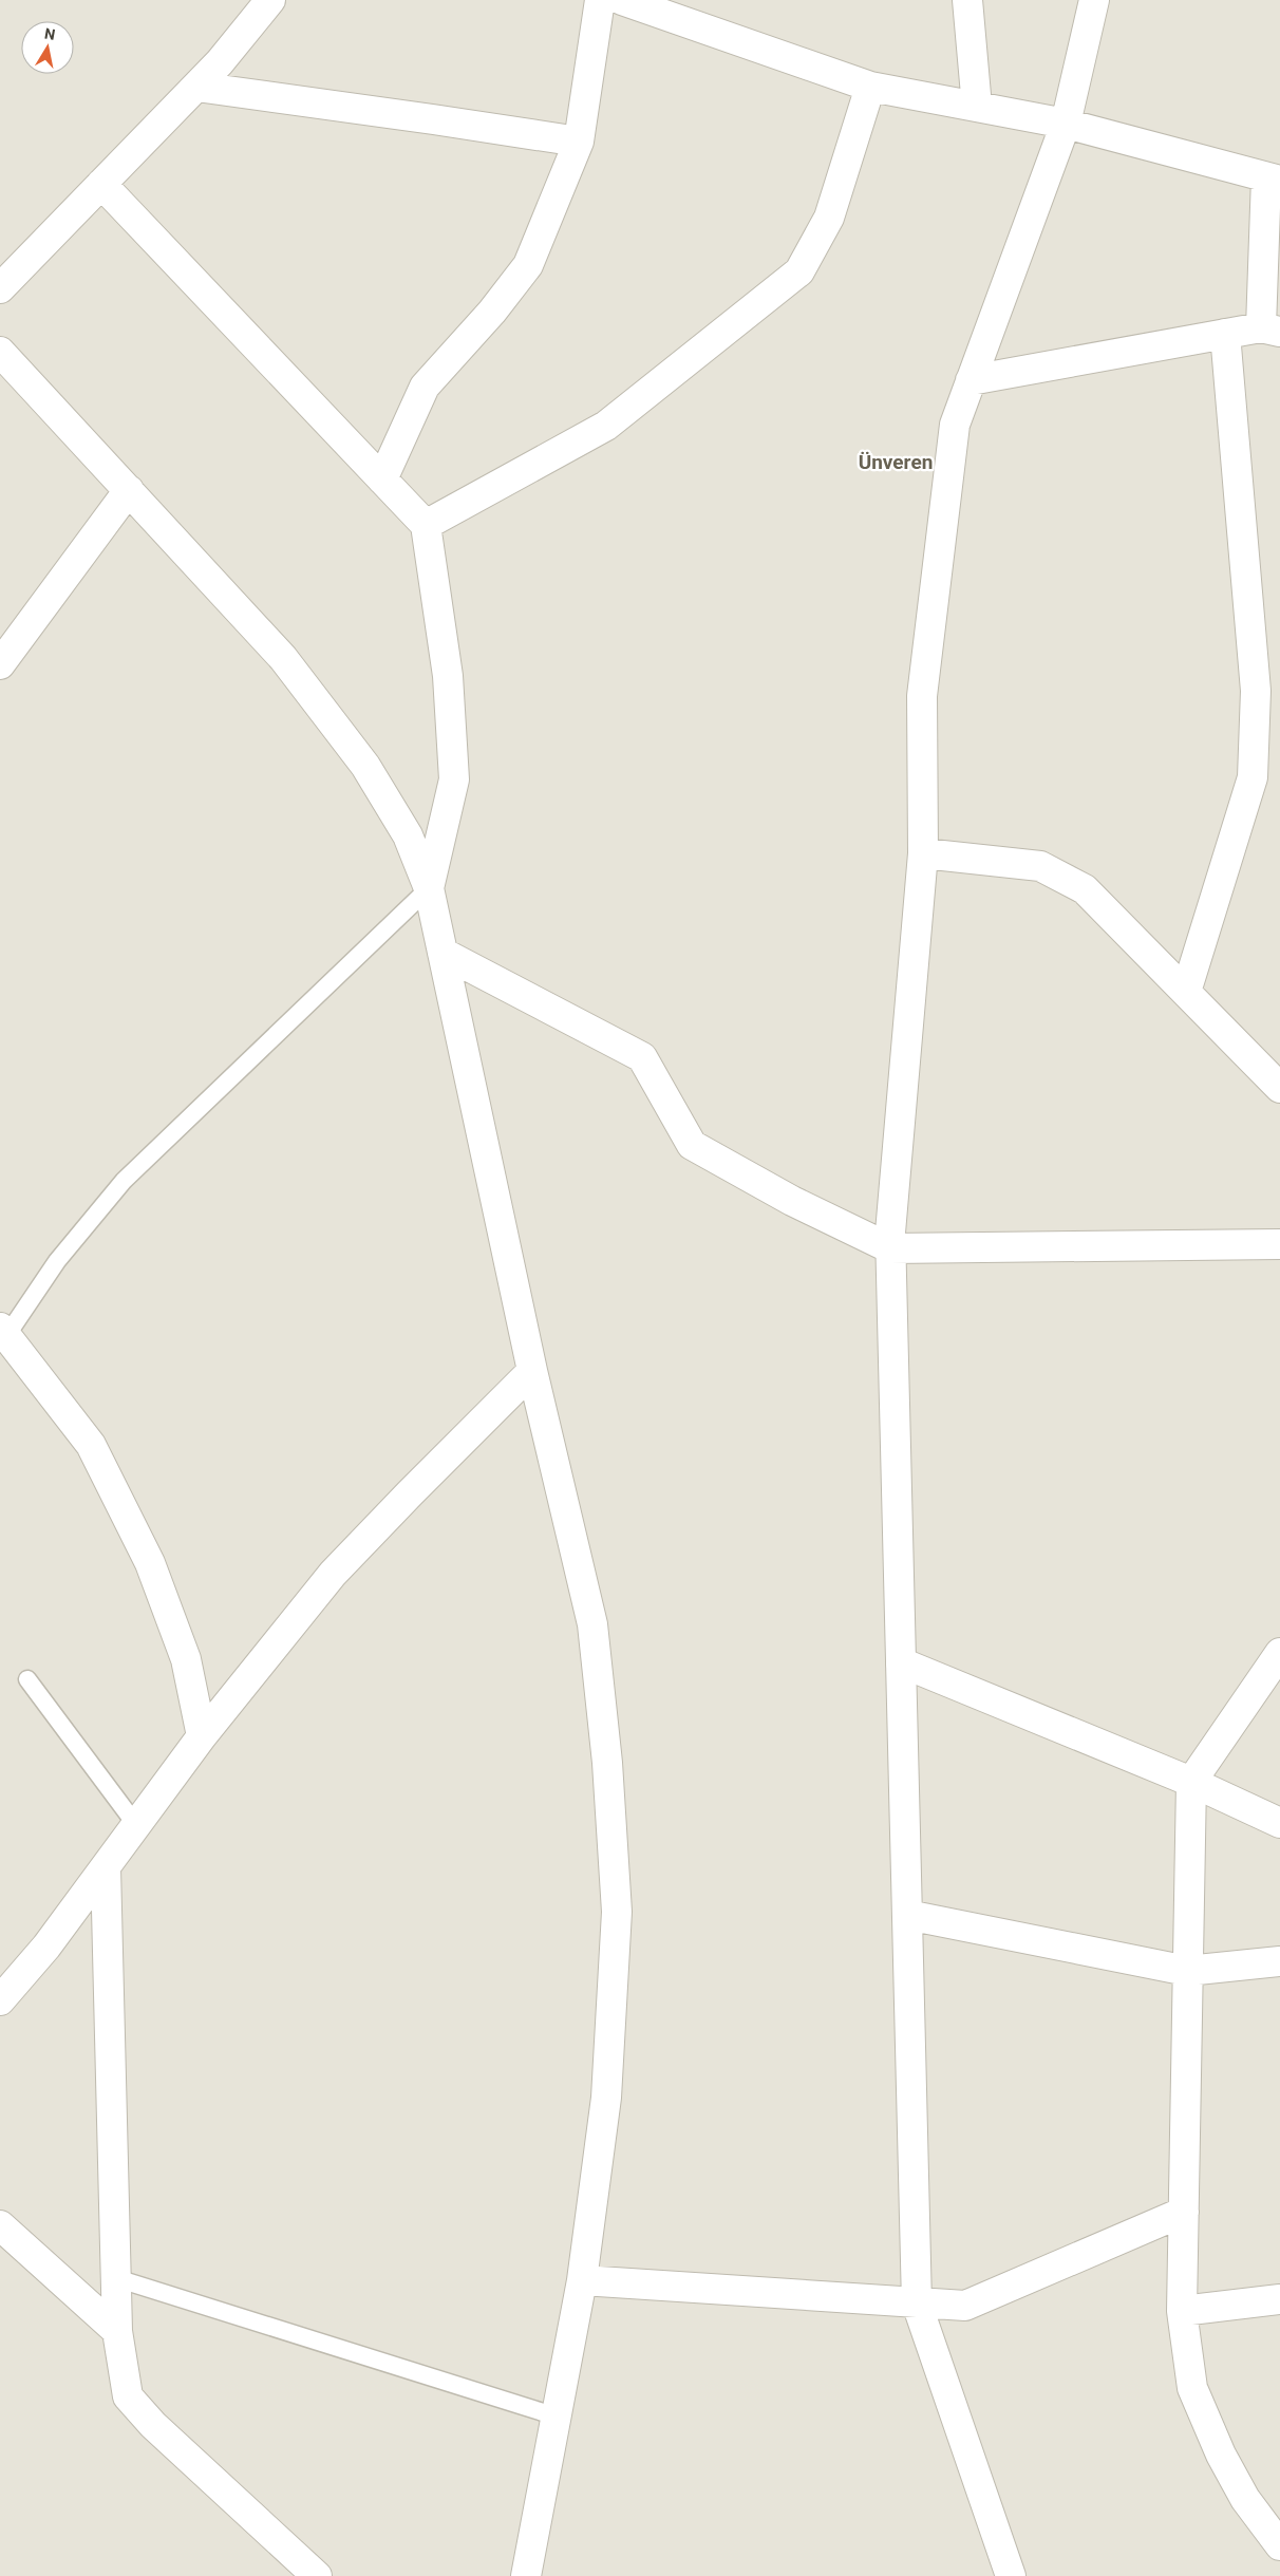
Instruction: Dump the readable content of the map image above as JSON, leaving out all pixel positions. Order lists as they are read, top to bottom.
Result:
{
  "districts": ["Ünveren"],
  "north": "top"
}
